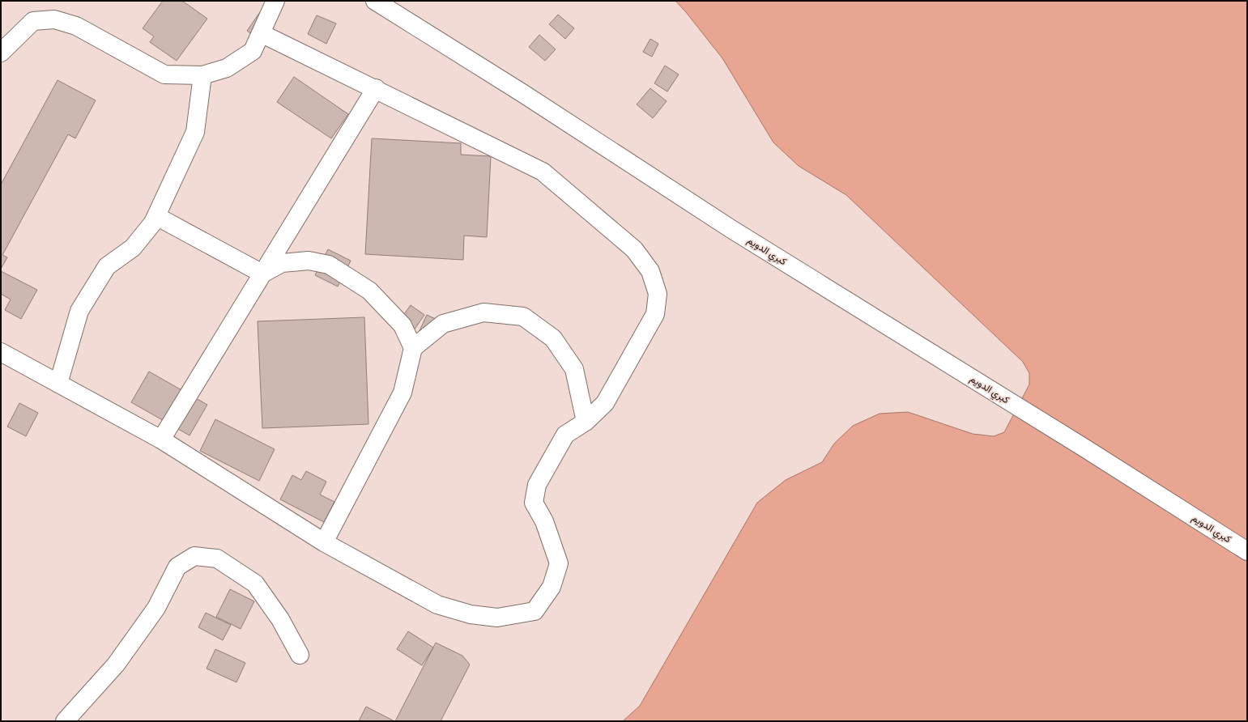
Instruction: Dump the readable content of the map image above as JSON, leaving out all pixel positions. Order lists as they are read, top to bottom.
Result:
{
  "streets": {
    "main road": ["كبري الدويم"]
  }
}
